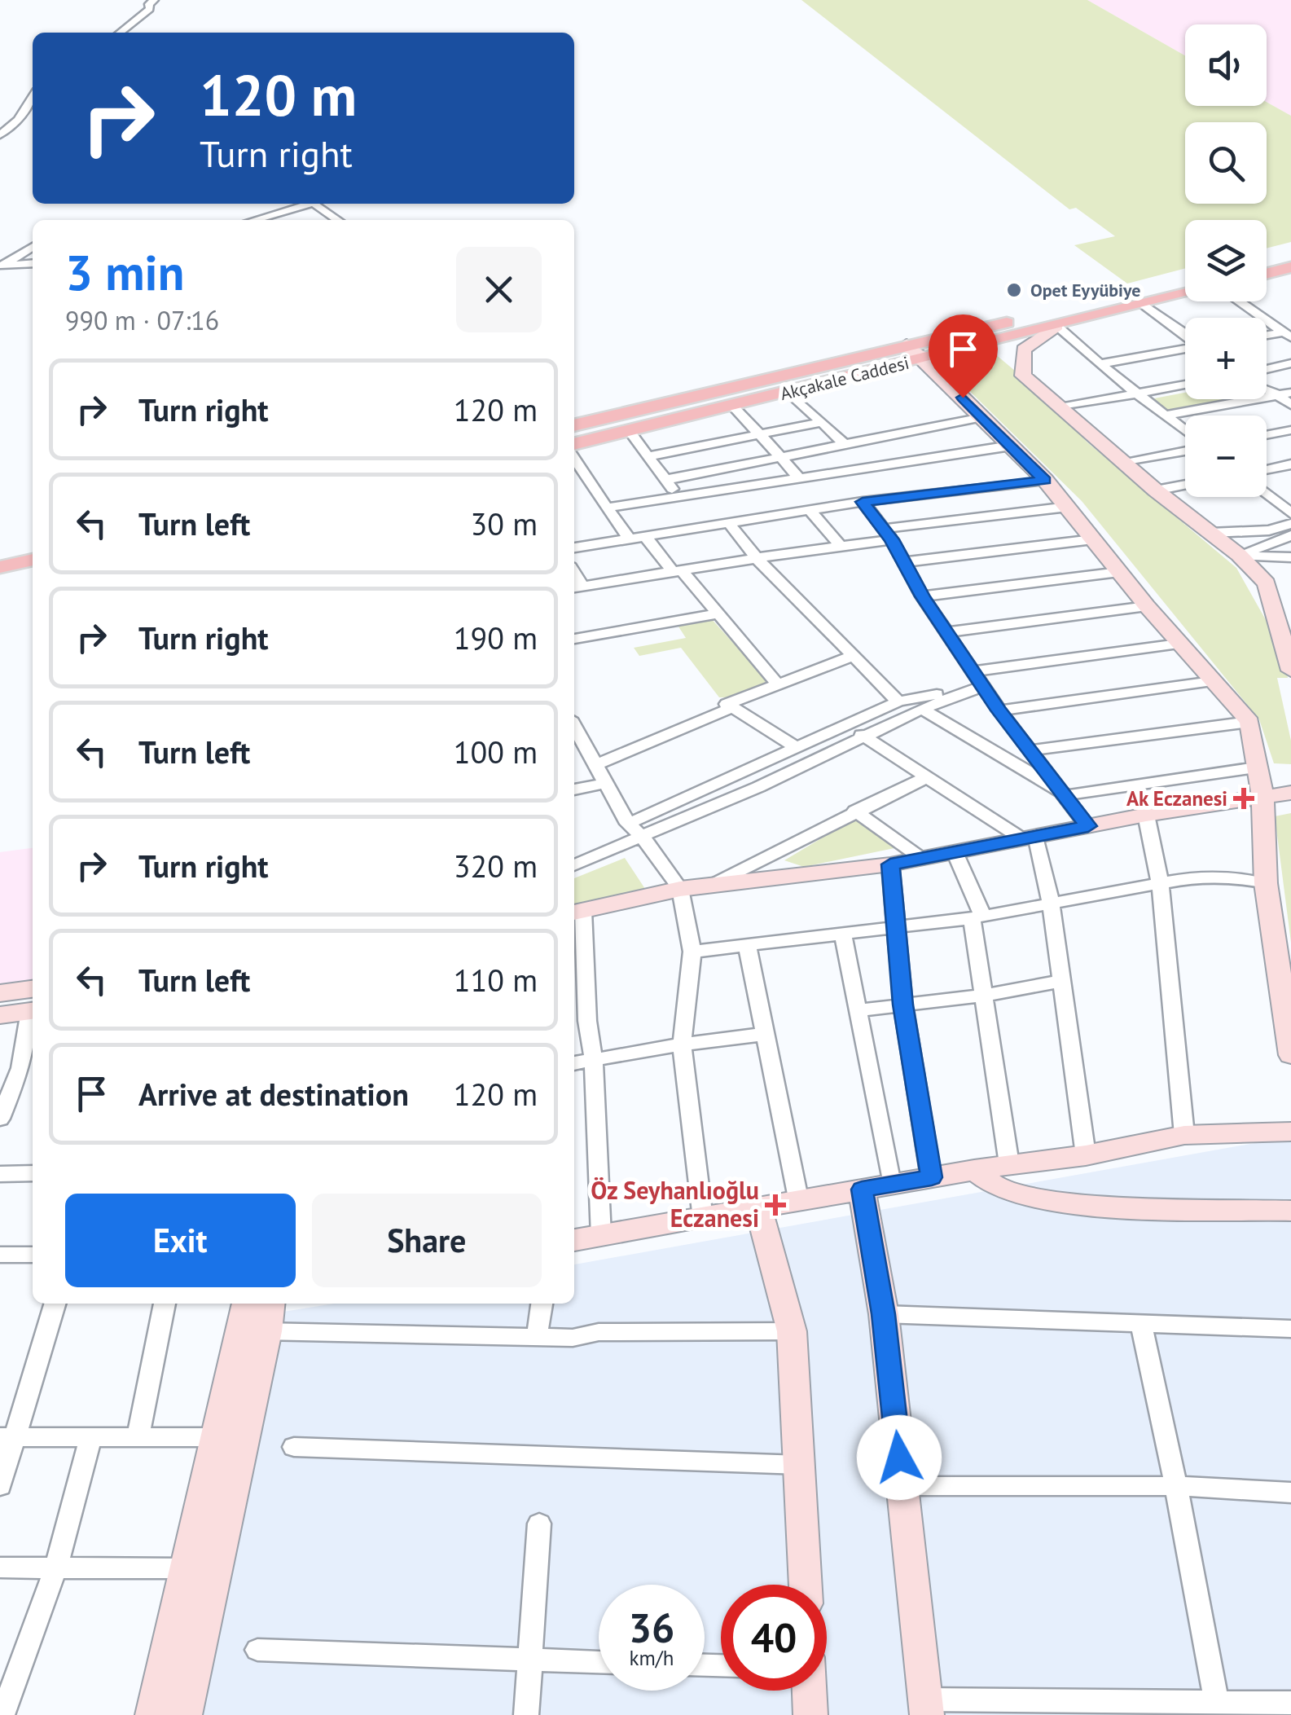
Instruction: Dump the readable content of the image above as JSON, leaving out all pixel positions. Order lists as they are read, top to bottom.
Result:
{
  "streets": {
    "main road": ["Akçakale Caddesi"]
  },
  "places": {
    "other": ["Opet Eyyübiye"],
    "health": ["Ak Eczanesi", "Öz Seyhanlıoğlu Eczanesi"]
  },
  "page": {
    "map_buttons": ["+", "−"],
    "turn": ["120 m", "Turn right"],
    "heading": ["3 min", "990 m · 07:16"],
    "list": [
      {
        "name": "Turn right",
        "value": "120 m"
      },
      {
        "name": "Turn left",
        "value": "30 m"
      },
      {
        "name": "Turn right",
        "value": "190 m"
      },
      {
        "name": "Turn left",
        "value": "100 m"
      },
      {
        "name": "Turn right",
        "value": "320 m"
      },
      {
        "name": "Turn left",
        "value": "110 m"
      },
      {
        "name": "Arrive at destination",
        "value": "120 m"
      }
    ],
    "buttons": ["Exit", "Share"],
    "speed": "36 km/h",
    "limit": "40"
  }
}
